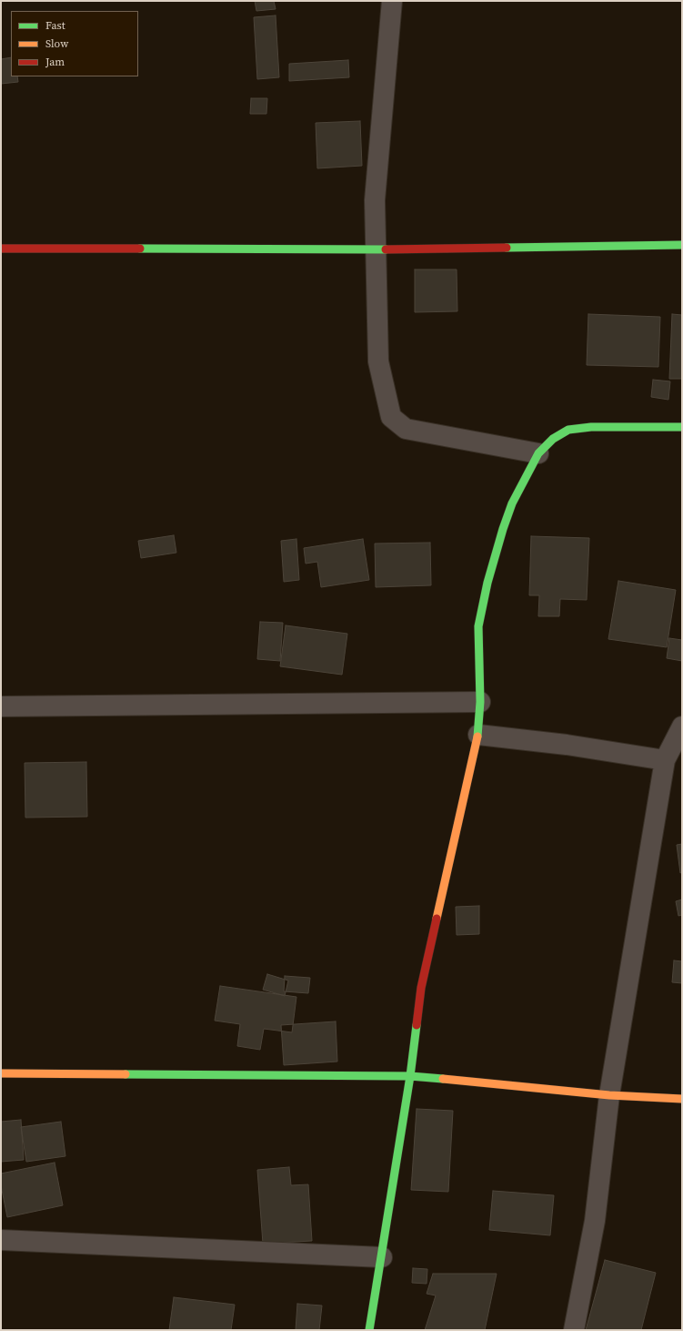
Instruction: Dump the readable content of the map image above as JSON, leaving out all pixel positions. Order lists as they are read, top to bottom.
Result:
{
  "legend": ["Fast", "Slow", "Jam"]
}
